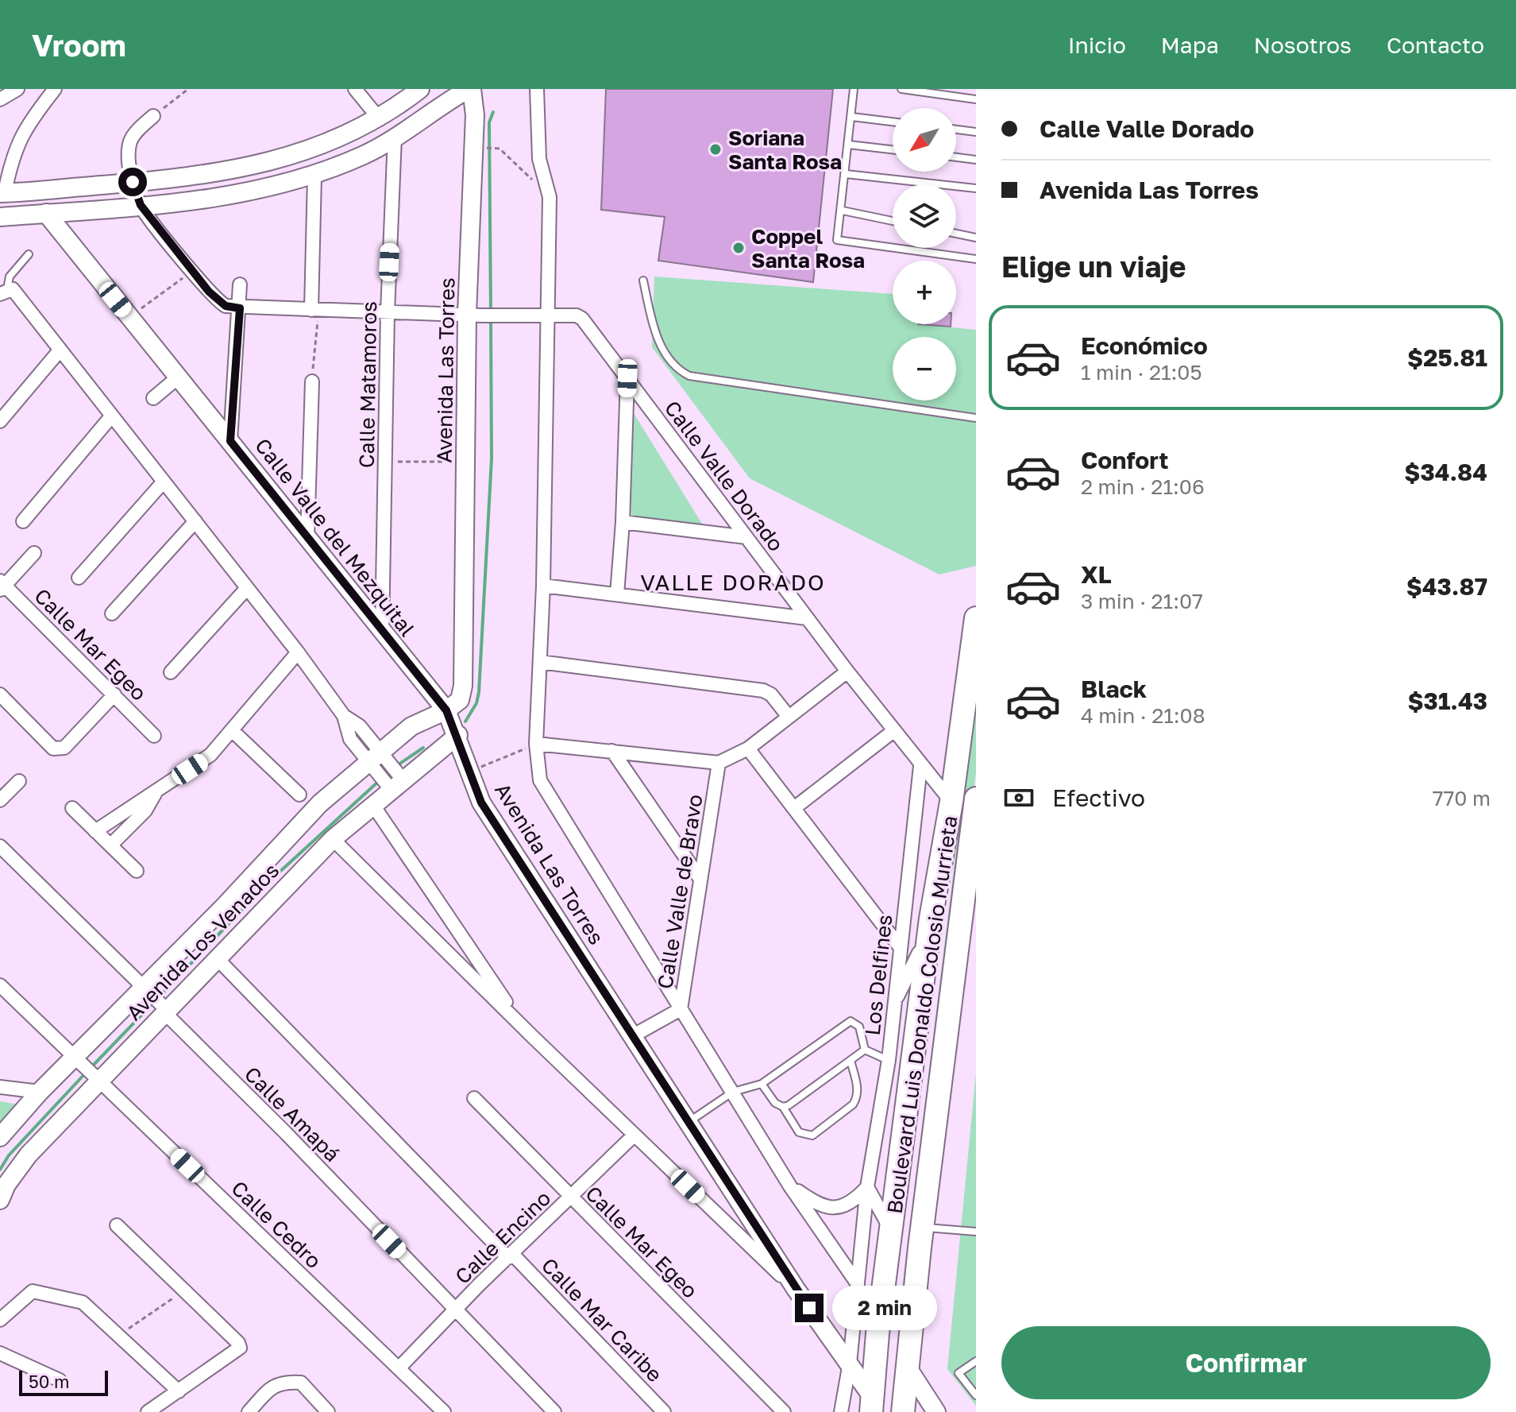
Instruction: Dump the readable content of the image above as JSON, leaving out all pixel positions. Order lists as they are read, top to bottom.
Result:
{
  "streets": {
    "highway": ["Boulevard Luis Donaldo Colosio Murrieta"],
    "street": [
      "Avenida Las Torres",
      "Calle Matamoros",
      "Calle Valle Dorado",
      "Calle Valle del Mezquital",
      "Calle Mar Egeo",
      "Calle Valle de Bravo",
      "Avenida Los Venados",
      "Los Delfines",
      "Calle Amapá",
      "Calle Cedro",
      "Calle Encino",
      "Calle Mar Caribe"
    ]
  },
  "crossings": [
    ["Avenida Las Torres", "Calle Valle Dorado"],
    ["Avenida Las Torres", "Calle Valle del Mezquital"],
    ["Avenida Las Torres", "Calle Valle de Bravo"],
    ["Avenida Las Torres", "Avenida Los Venados"],
    ["Avenida Las Torres", "Los Delfines"],
    ["Avenida Las Torres", "Boulevard Luis Donaldo Colosio Murrieta"],
    ["Calle Matamoros", "Calle Valle Dorado"],
    ["Calle Matamoros", "Calle Valle del Mezquital"],
    ["Calle Valle Dorado", "Los Delfines"],
    ["Calle Valle Dorado", "Boulevard Luis Donaldo Colosio Murrieta"],
    ["Calle Valle del Mezquital", "Avenida Los Venados"],
    ["Calle Mar Egeo", "Calle Encino"],
    ["Avenida Los Venados", "Calle Amapá"],
    ["Avenida Los Venados", "Calle Cedro"],
    ["Avenida Los Venados", "Calle Mar Caribe"],
    ["Calle Amapá", "Calle Encino"],
    ["Calle Cedro", "Calle Encino"],
    ["Calle Encino", "Calle Mar Caribe"]
  ],
  "districts": ["VALLE DORADO"],
  "places": ["Soriana Santa Rosa", "Coppel Santa Rosa"],
  "scale_bar": "50 m",
  "north": "bottom left",
  "page": {
    "header": "Vroom",
    "nav": [
      "Inicio",
      "Mapa",
      "Nosotros",
      "Contacto"
    ],
    "banner": ["Calle Valle Dorado", "Avenida Las Torres"],
    "map_buttons": ["+", "−"],
    "heading": "Elige un viaje",
    "list": [
      {
        "name": "Económico",
        "note": "1 min · 21:05",
        "value": "$25.81"
      },
      {
        "name": "Confort",
        "note": "2 min · 21:06",
        "value": "$34.84"
      },
      {
        "name": "XL",
        "note": "3 min · 21:07",
        "value": "$43.87"
      },
      {
        "name": "Black",
        "note": "4 min · 21:08",
        "value": "$31.43"
      }
    ],
    "pay": ["Efectivo", "770 m"],
    "bubble": "2 min",
    "buttons": "Confirmar",
    "scale": "50 m"
  }
}
